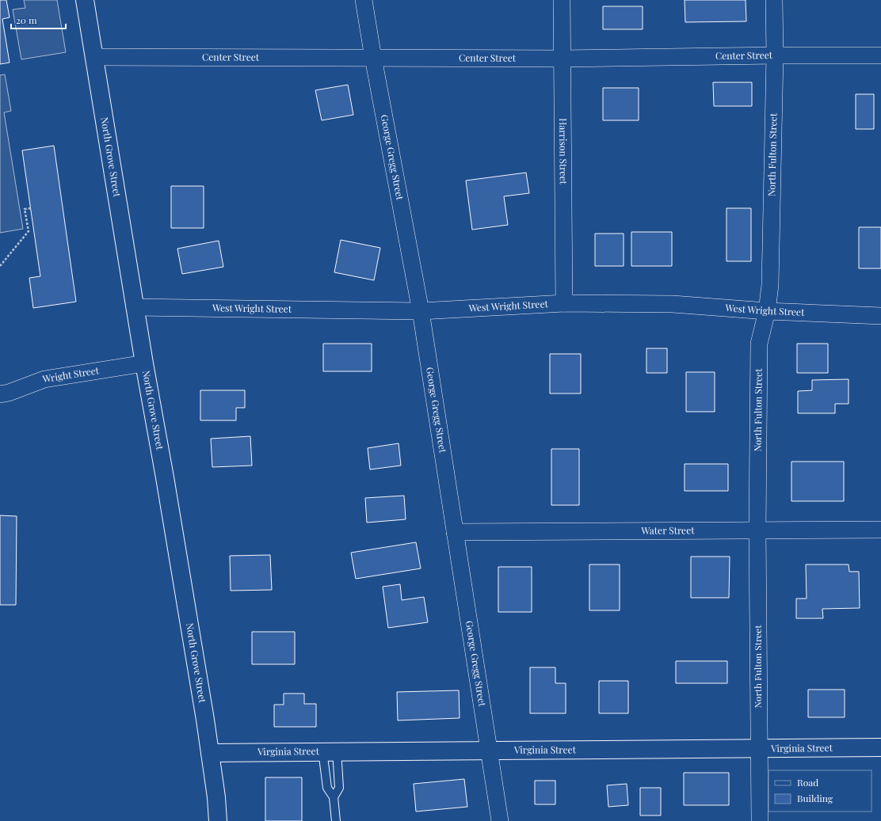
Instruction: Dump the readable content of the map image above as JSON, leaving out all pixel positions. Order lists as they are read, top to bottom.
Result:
{
  "streets": {
    "main road": ["North Grove Street", "Virginia Street"],
    "street": [
      "Center Street",
      "Harrison Street",
      "North Fulton Street",
      "George Gregg Street",
      "West Wright Street",
      "Wright Street",
      "Water Street"
    ]
  },
  "crossings": [
    ["Center Street", "Harrison Street"],
    ["Center Street", "North Fulton Street"],
    ["Center Street", "North Grove Street"],
    ["Center Street", "George Gregg Street"],
    ["Harrison Street", "West Wright Street"],
    ["North Fulton Street", "West Wright Street"],
    ["North Fulton Street", "Water Street"],
    ["North Fulton Street", "Virginia Street"],
    ["North Grove Street", "West Wright Street"],
    ["North Grove Street", "Wright Street"],
    ["North Grove Street", "Virginia Street"],
    ["George Gregg Street", "West Wright Street"],
    ["George Gregg Street", "Water Street"],
    ["George Gregg Street", "Virginia Street"]
  ],
  "legend": ["Road", "Building"],
  "scale_bar": "20 m"
}
